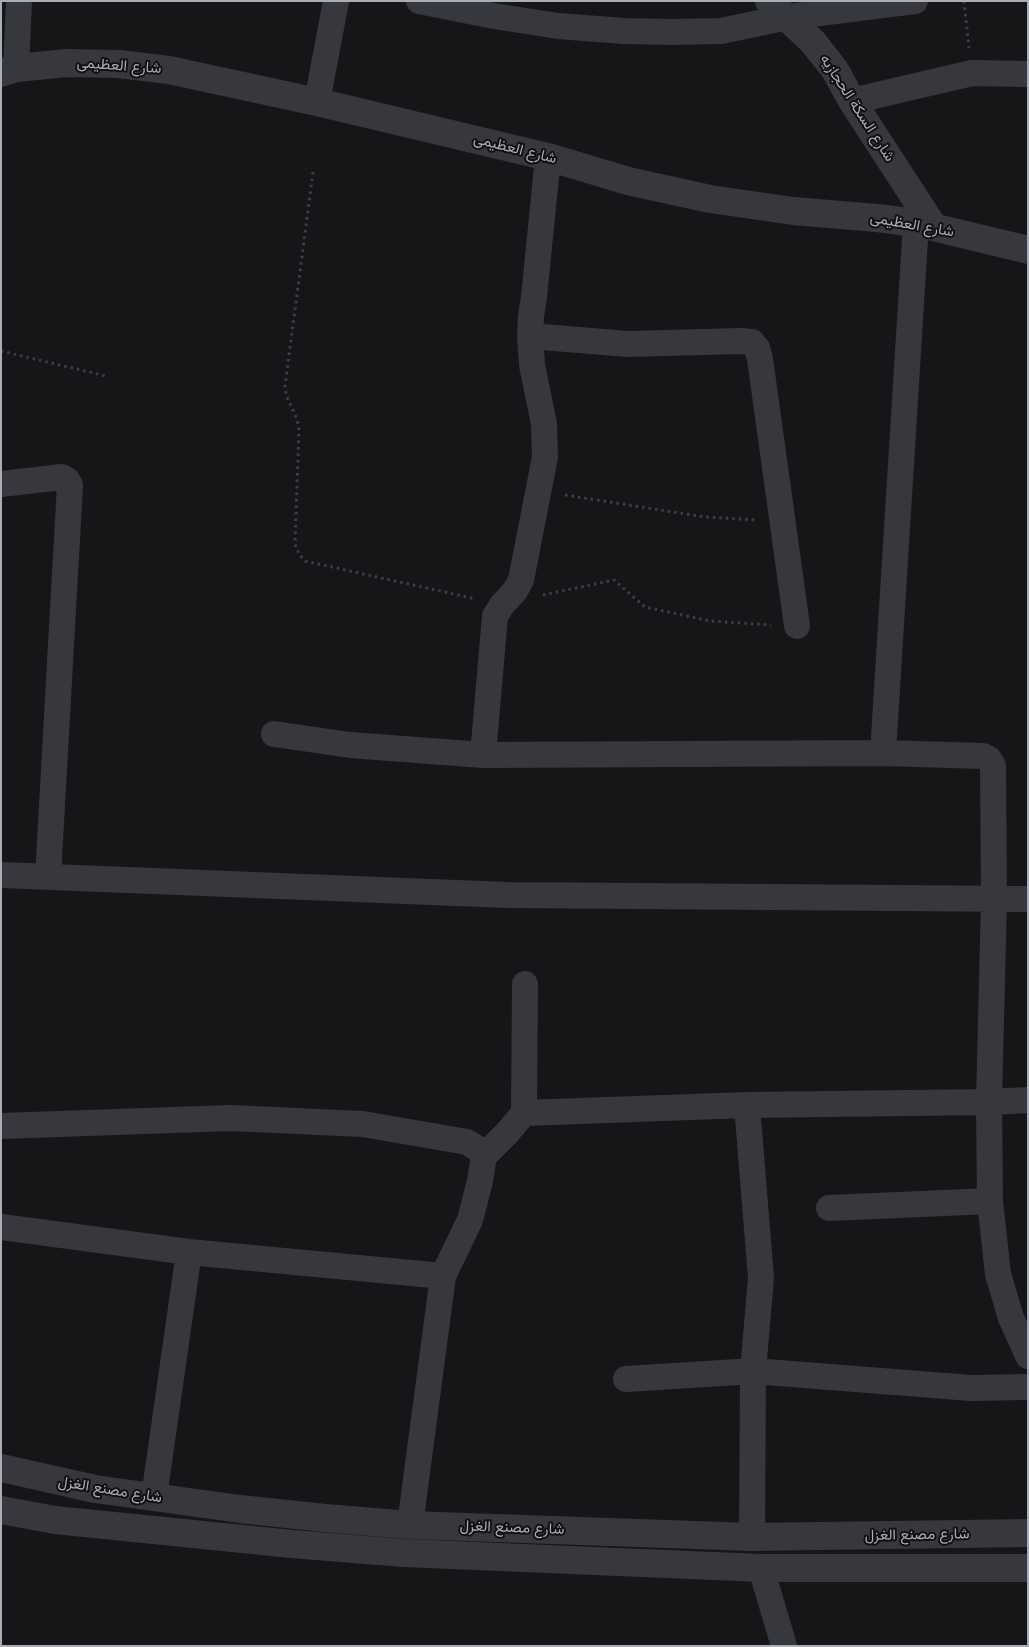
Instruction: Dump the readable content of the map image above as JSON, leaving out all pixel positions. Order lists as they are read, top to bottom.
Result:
{
  "streets": {
    "street": ["شارع العظيمى", "شارع السكة الحجازيه", "شارع مصنع الغزل"]
  },
  "crossings": [
    ["شارع العظيمى", "شارع السكة الحجازيه"]
  ]
}
